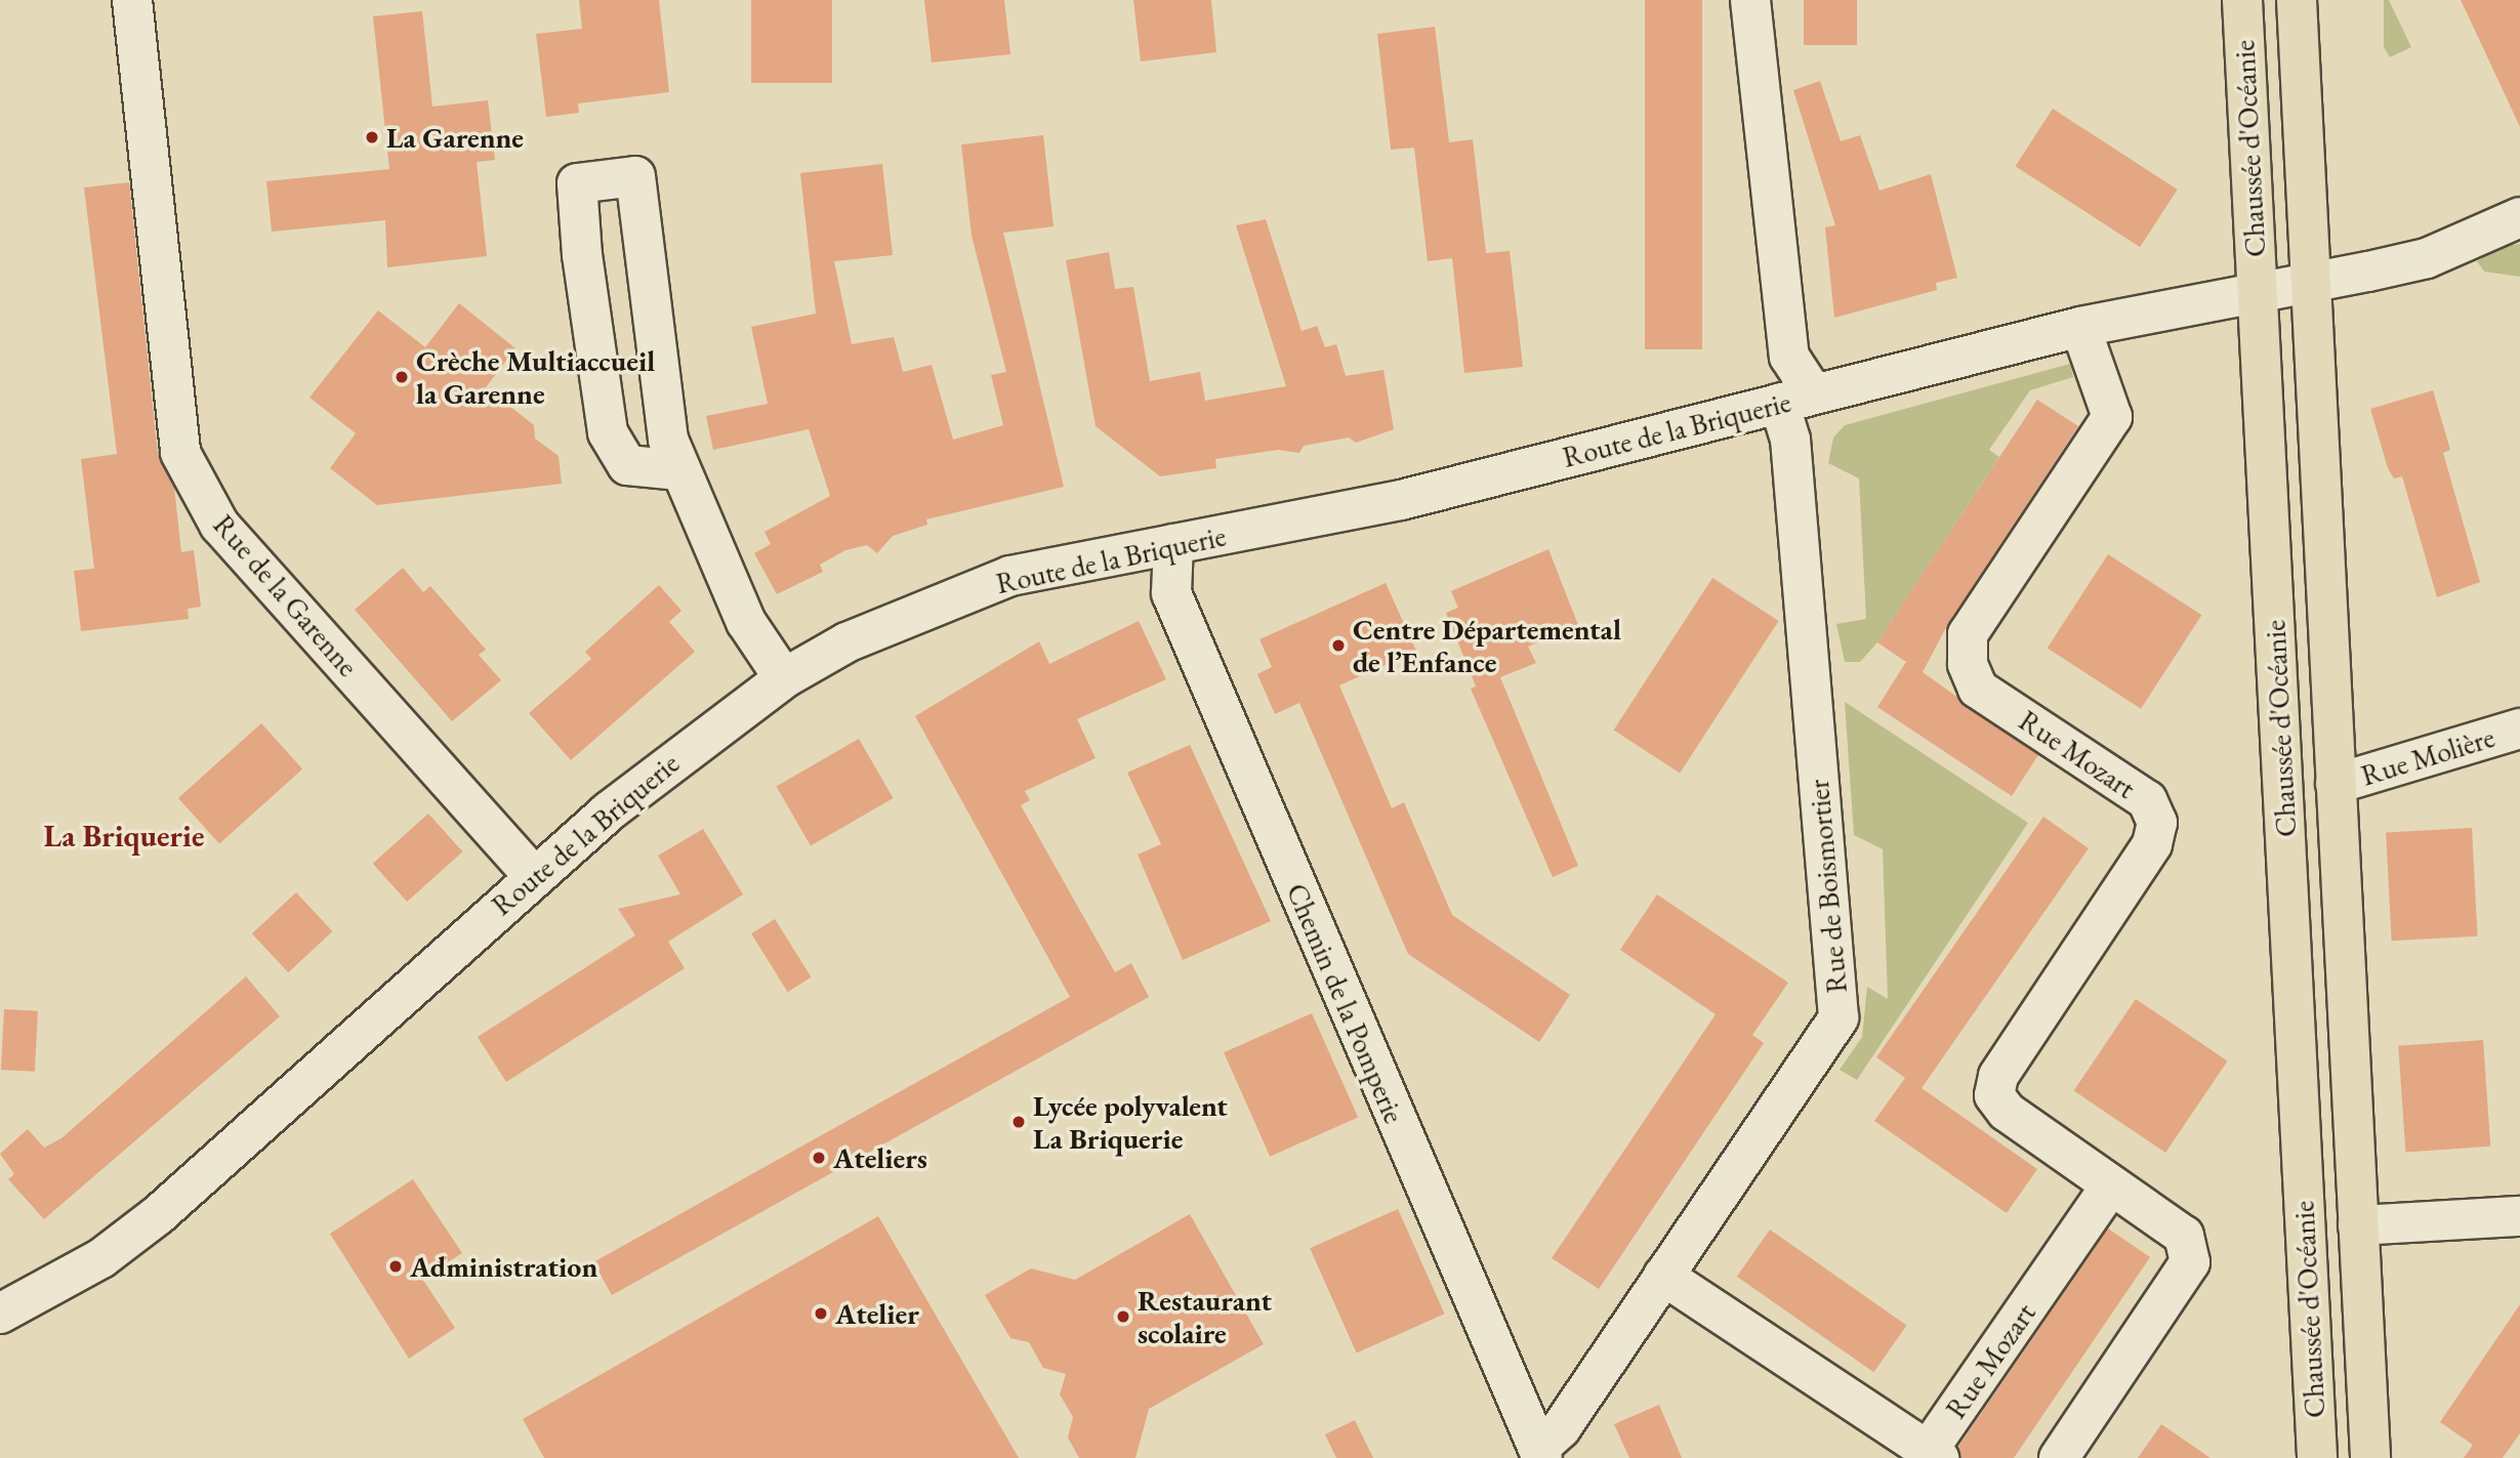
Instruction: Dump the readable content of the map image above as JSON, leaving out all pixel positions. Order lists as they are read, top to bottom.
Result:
{
  "streets": {
    "main road": ["Chaussée d'Océanie"],
    "street": [
      "Route de la Briquerie",
      "Rue de la Garenne",
      "Rue Mozart",
      "Rue Molière",
      "Rue de Boismortier",
      "Chemin de la Pomperie"
    ]
  },
  "crossings": [
    ["Chaussée d'Océanie", "Route de la Briquerie"],
    ["Chaussée d'Océanie", "Rue Molière"],
    ["Route de la Briquerie", "Rue de la Garenne"],
    ["Route de la Briquerie", "Rue Mozart"],
    ["Route de la Briquerie", "Rue de Boismortier"],
    ["Route de la Briquerie", "Chemin de la Pomperie"],
    ["Rue Mozart", "Rue de Boismortier"],
    ["Rue de Boismortier", "Chemin de la Pomperie"]
  ],
  "districts": ["La Briquerie"],
  "places": [
    "La Garenne",
    "Crèche Multiaccueil la Garenne",
    "Centre Départemental de l’Enfance",
    "Lycée polyvalent La Briquerie",
    "Ateliers",
    "Administration",
    "Atelier",
    "Restaurant scolaire"
  ]
}
